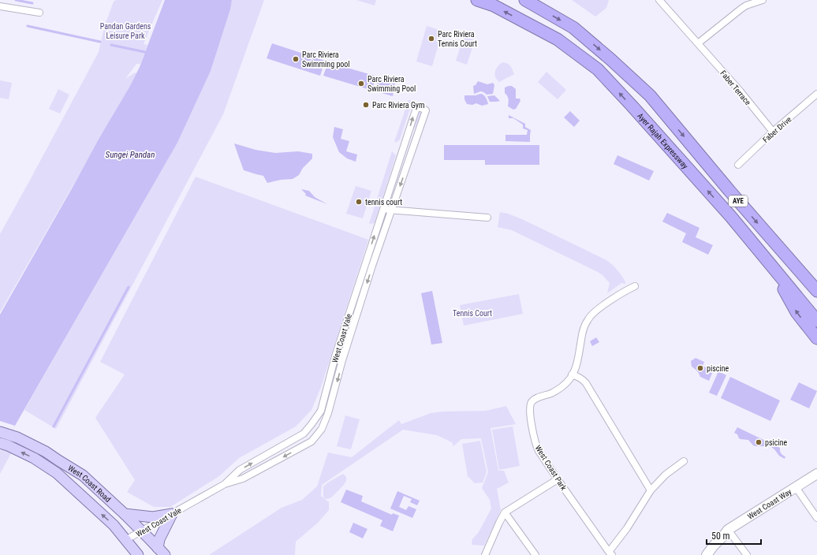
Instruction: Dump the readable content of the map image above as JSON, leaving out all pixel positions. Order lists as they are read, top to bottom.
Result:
{
  "streets": {
    "highway": ["Ayer Rajah Expressway", "AYE"],
    "main road": ["West Coast Road"],
    "street": [
      "Faber Terrace",
      "Faber Drive",
      "West Coast Vale",
      "West Coast Park",
      "West Coast Way"
    ]
  },
  "crossings": [
    ["Faber Terrace", "Faber Drive"],
    ["West Coast Vale", "West Coast Road"]
  ],
  "water": ["Sungei Pandan"],
  "parks": ["Pandan Gardens Leisure Park", "Tennis Court"],
  "places": [
    "Parc Riviera Tennis Court",
    "Parc Riviera Swimming pool",
    "Parc Riviera Swimming Pool",
    "Parc Riviera Gym",
    "tennis court",
    "piscine",
    "psicine"
  ],
  "scale_bar": "50 m"
}
